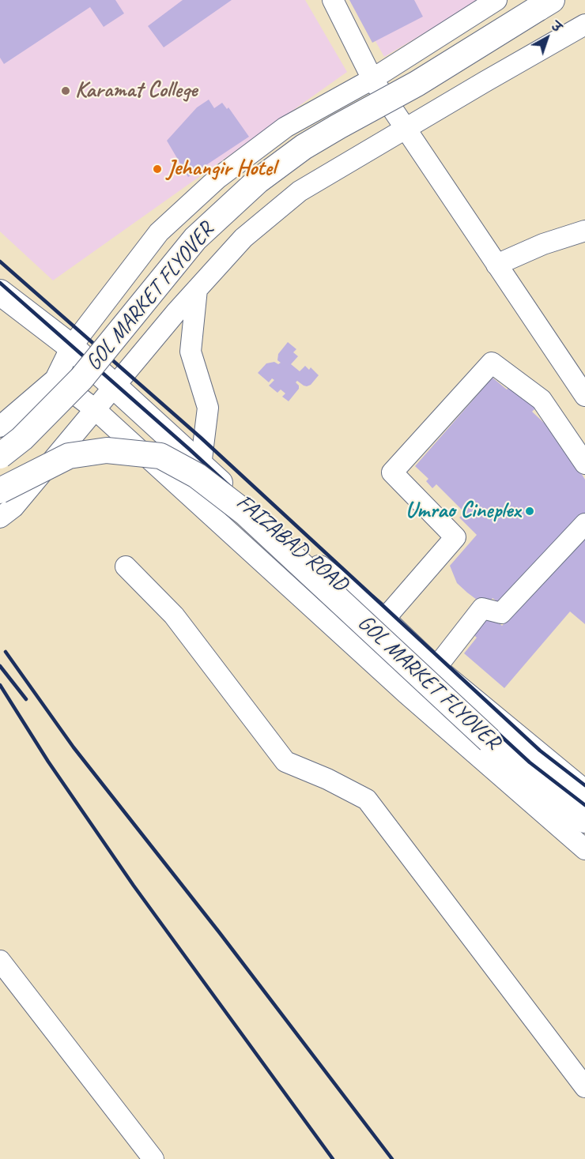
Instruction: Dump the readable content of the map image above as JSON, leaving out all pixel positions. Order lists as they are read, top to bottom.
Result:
{
  "streets": {
    "main road": ["GOL MARKET FLYOVER", "FAIZABAD ROAD"]
  },
  "places": ["Karamat College", "Jehangir Hotel", "Umrao Cineplex"],
  "north": "top right"
}
